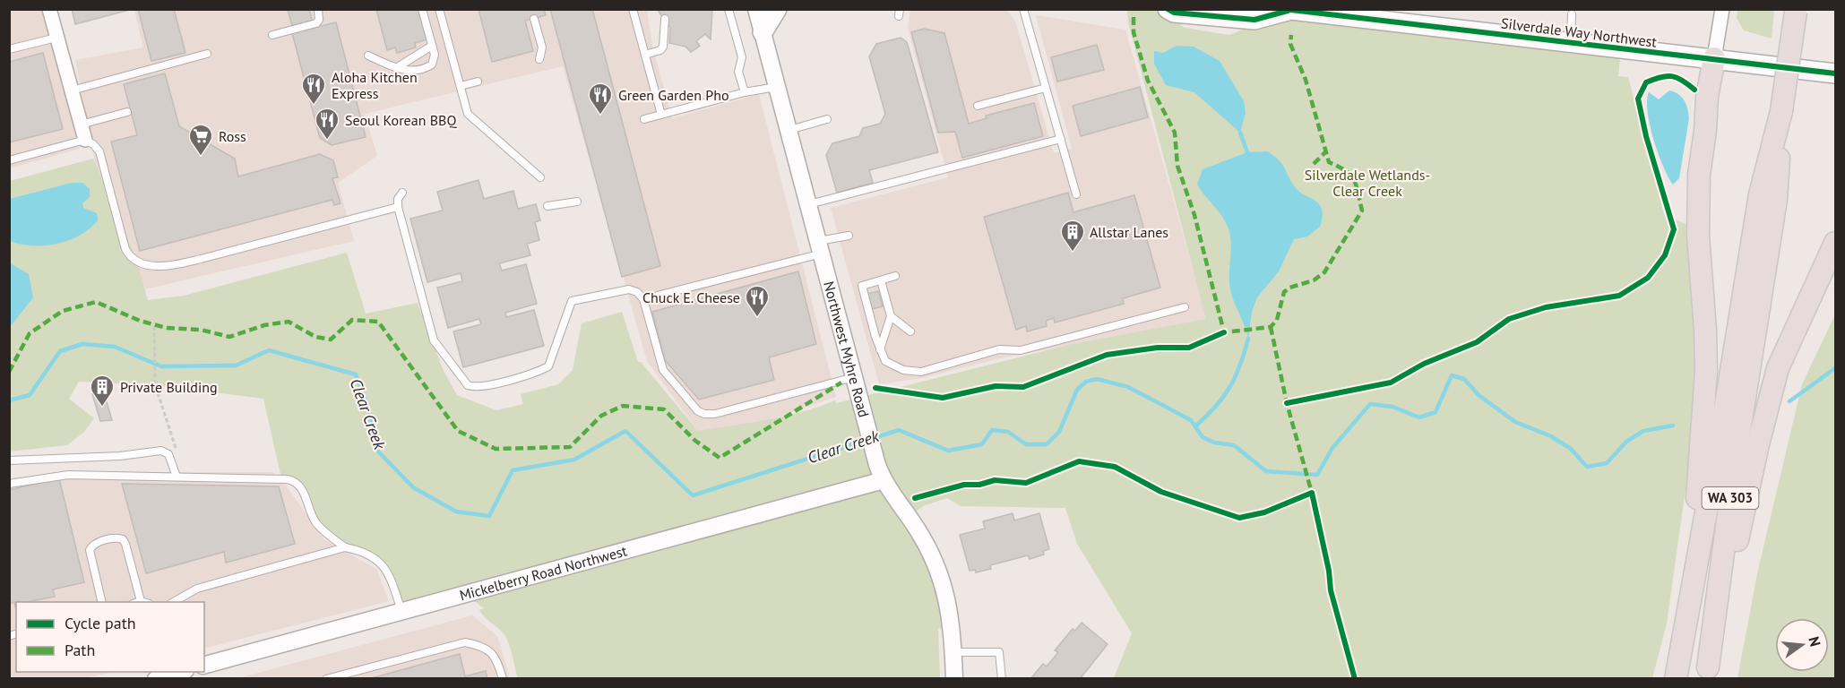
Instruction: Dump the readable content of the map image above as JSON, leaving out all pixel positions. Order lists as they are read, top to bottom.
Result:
{
  "streets": {
    "highway": ["WA 303"],
    "main road": ["Silverdale Way Northwest"],
    "street": ["Northwest Myhre Road", "Mickelberry Road Northwest"]
  },
  "crossings": [
    ["Northwest Myhre Road", "Mickelberry Road Northwest"]
  ],
  "water": ["Clear Creek"],
  "parks": ["Silverdale Wetlands- Clear Creek"],
  "places": {
    "restaurant": [
      "Aloha Kitchen Express",
      "Green Garden Pho",
      "Seoul Korean BBQ",
      "Chuck E. Cheese"
    ],
    "supermarket": ["Ross"],
    "building": ["Allstar Lanes", "Private Building"]
  },
  "legend": ["Cycle path", "Path"],
  "north": "right"
}
